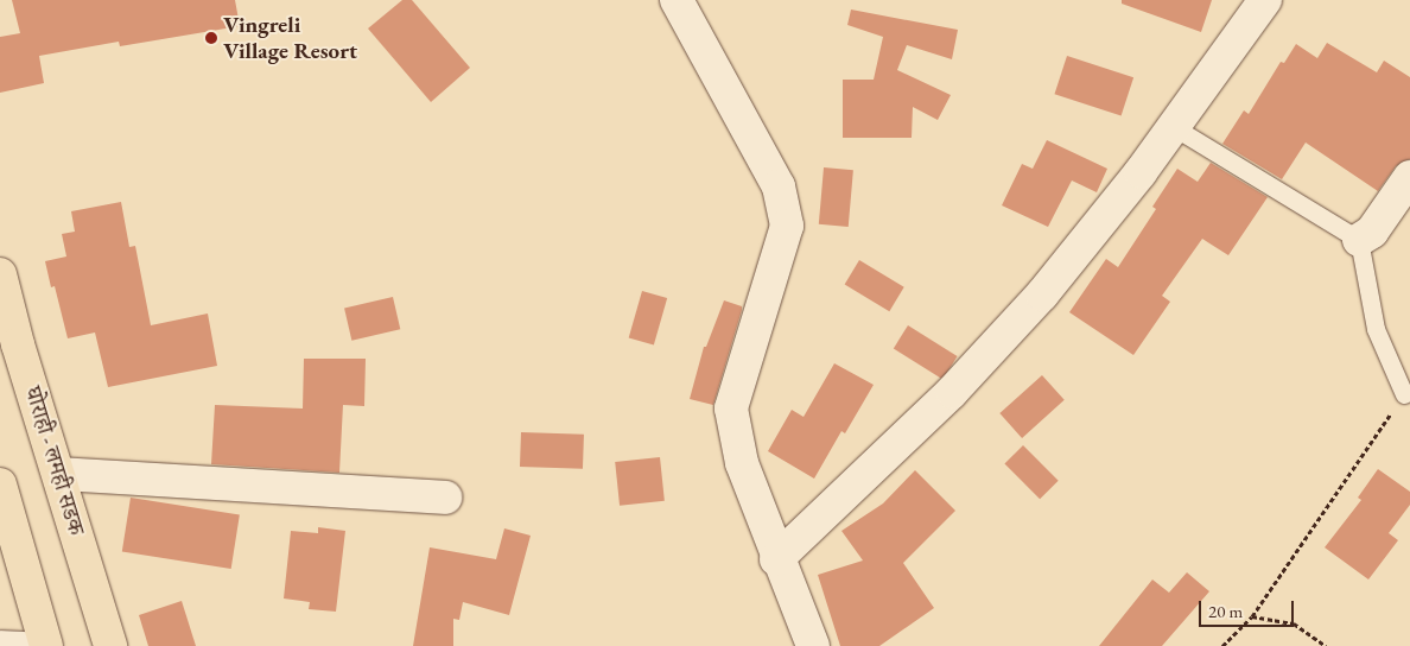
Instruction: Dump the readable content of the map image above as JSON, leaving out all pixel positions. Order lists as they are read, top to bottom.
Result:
{
  "streets": {
    "main road": ["घोराही - लमही सडक"]
  },
  "places": ["Vingreli Village Resort"],
  "scale_bar": "20 m"
}
